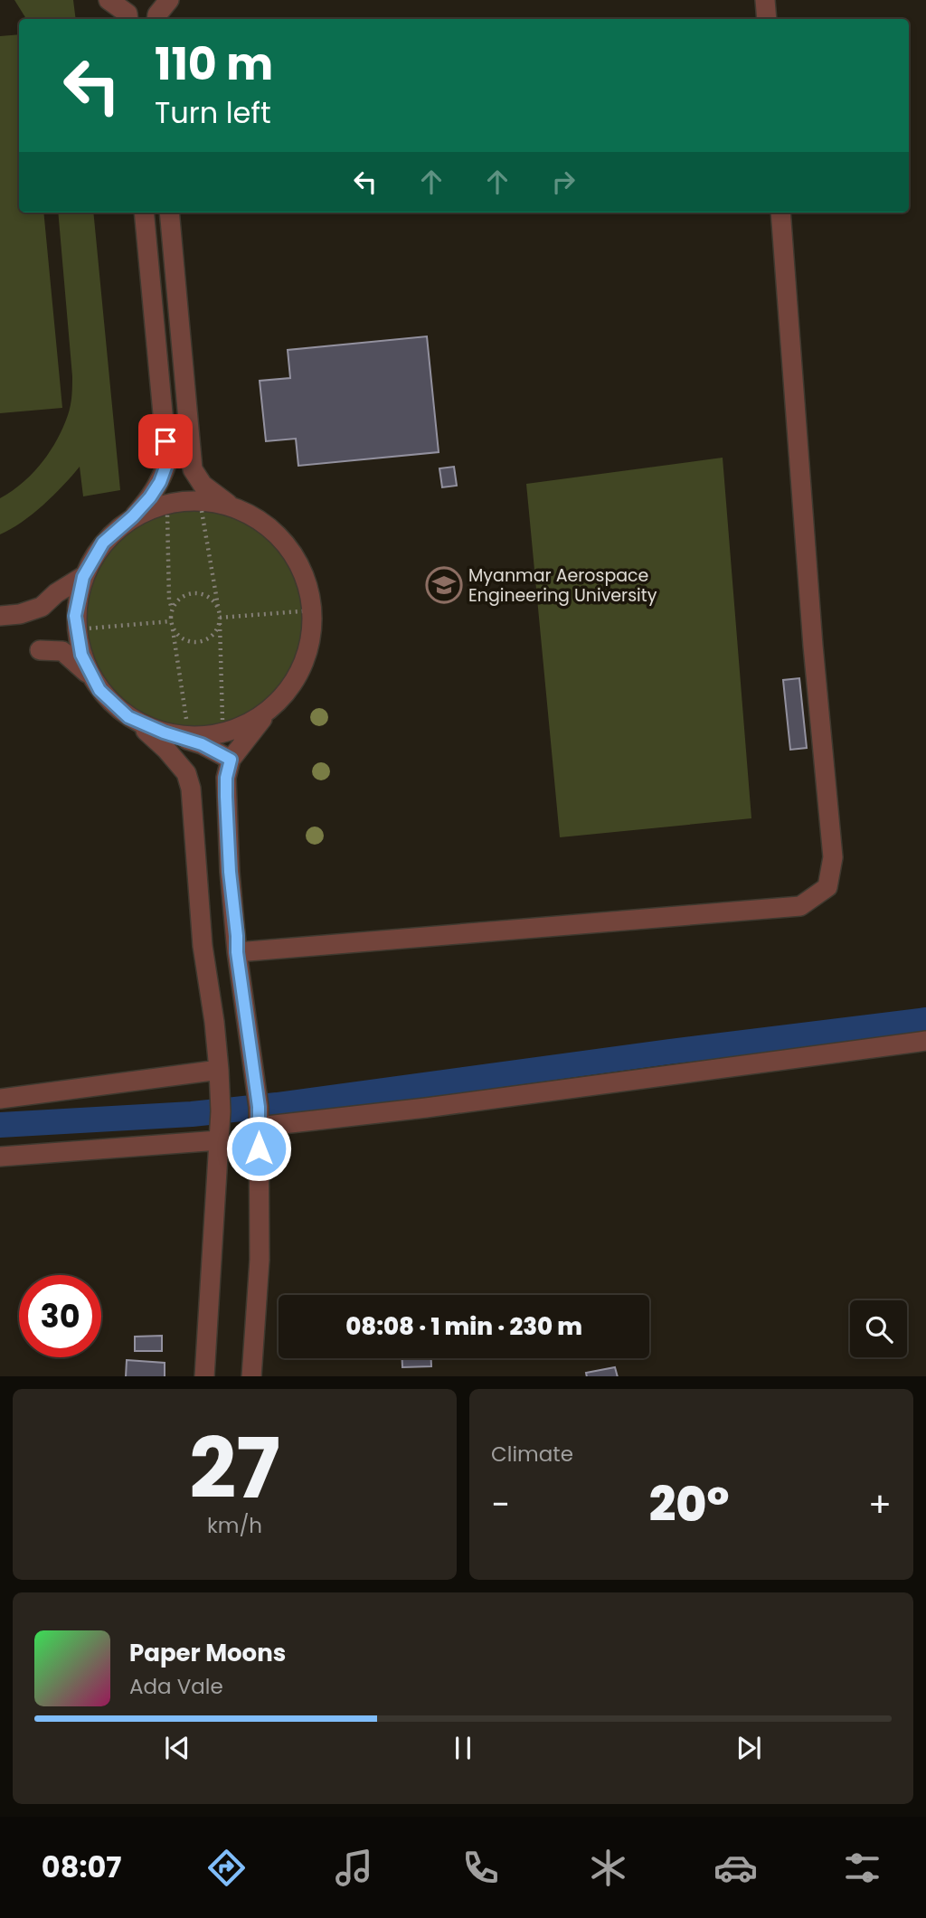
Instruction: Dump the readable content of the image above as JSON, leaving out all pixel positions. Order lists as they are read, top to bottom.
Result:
{
  "places": {
    "school or university": ["Myanmar Aerospace Engineering University"]
  },
  "page": {
    "turn": ["110 m", "Turn left"],
    "limit": "30",
    "trip": "08:08 · 1 min · 230 m",
    "tile": [
      ["27", "km/h"],
      "Climate"
    ],
    "heat": ["−", "20°", "+"],
    "song": ["Paper Moons", "Ada Vale"],
    "tabs": "08:07"
  }
}
